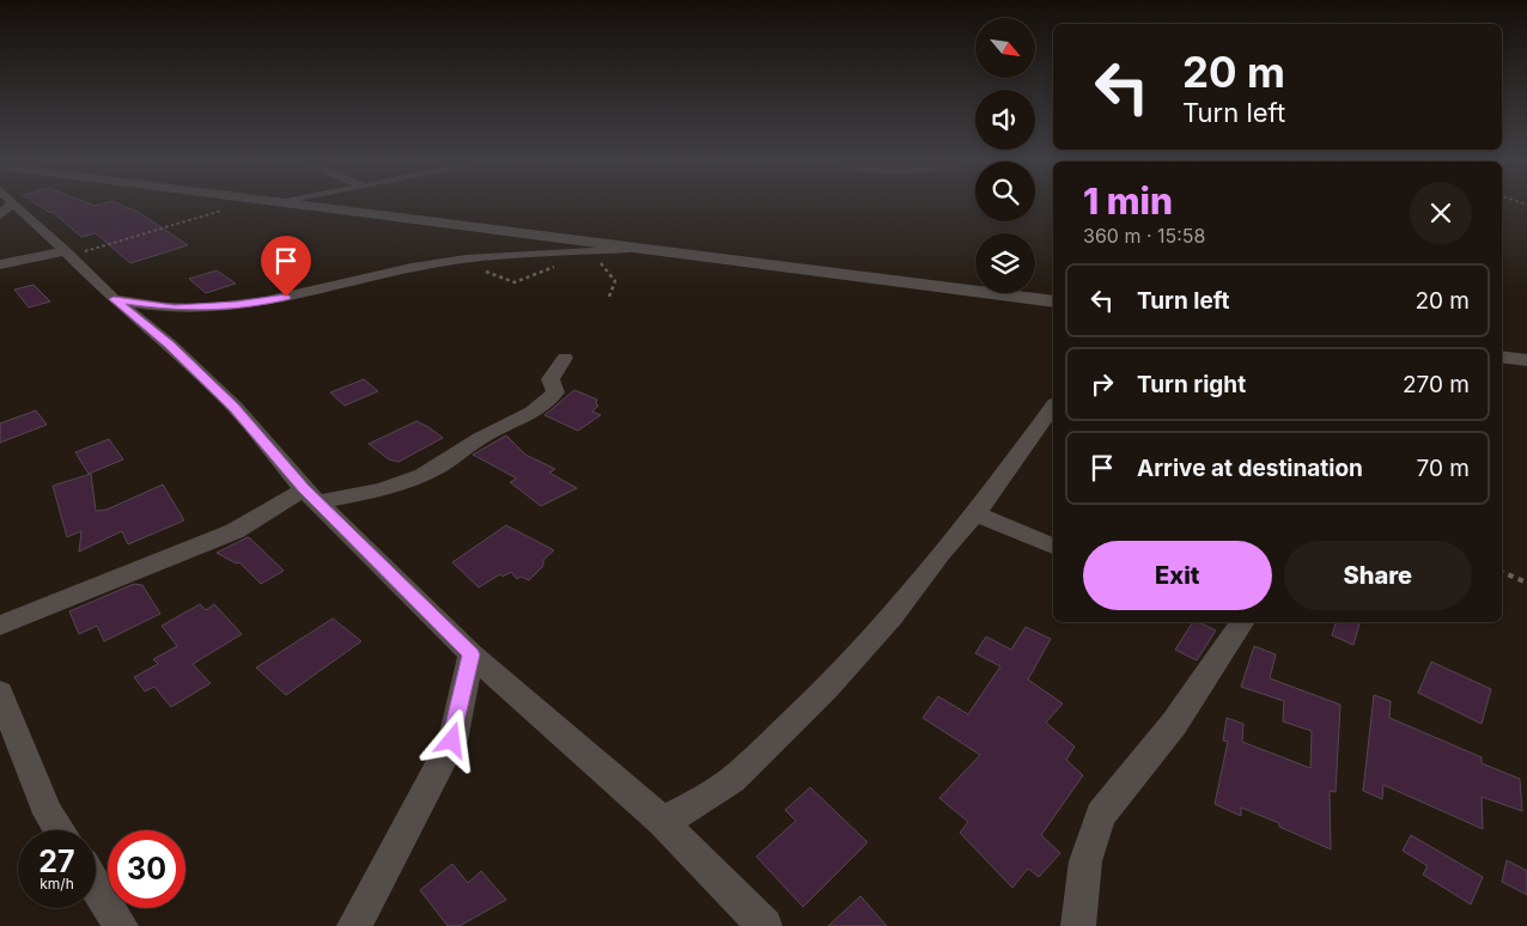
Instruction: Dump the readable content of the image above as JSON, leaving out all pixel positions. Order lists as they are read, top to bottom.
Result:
{
  "north": "bottom right",
  "page": {
    "turn": ["20 m", "Turn left"],
    "heading": ["1 min", "360 m · 15:58"],
    "list": [
      {
        "name": "Turn left",
        "value": "20 m"
      },
      {
        "name": "Turn right",
        "value": "270 m"
      },
      {
        "name": "Arrive at destination",
        "value": "70 m"
      }
    ],
    "buttons": ["Exit", "Share"],
    "speed": "27 km/h",
    "limit": "30"
  }
}
